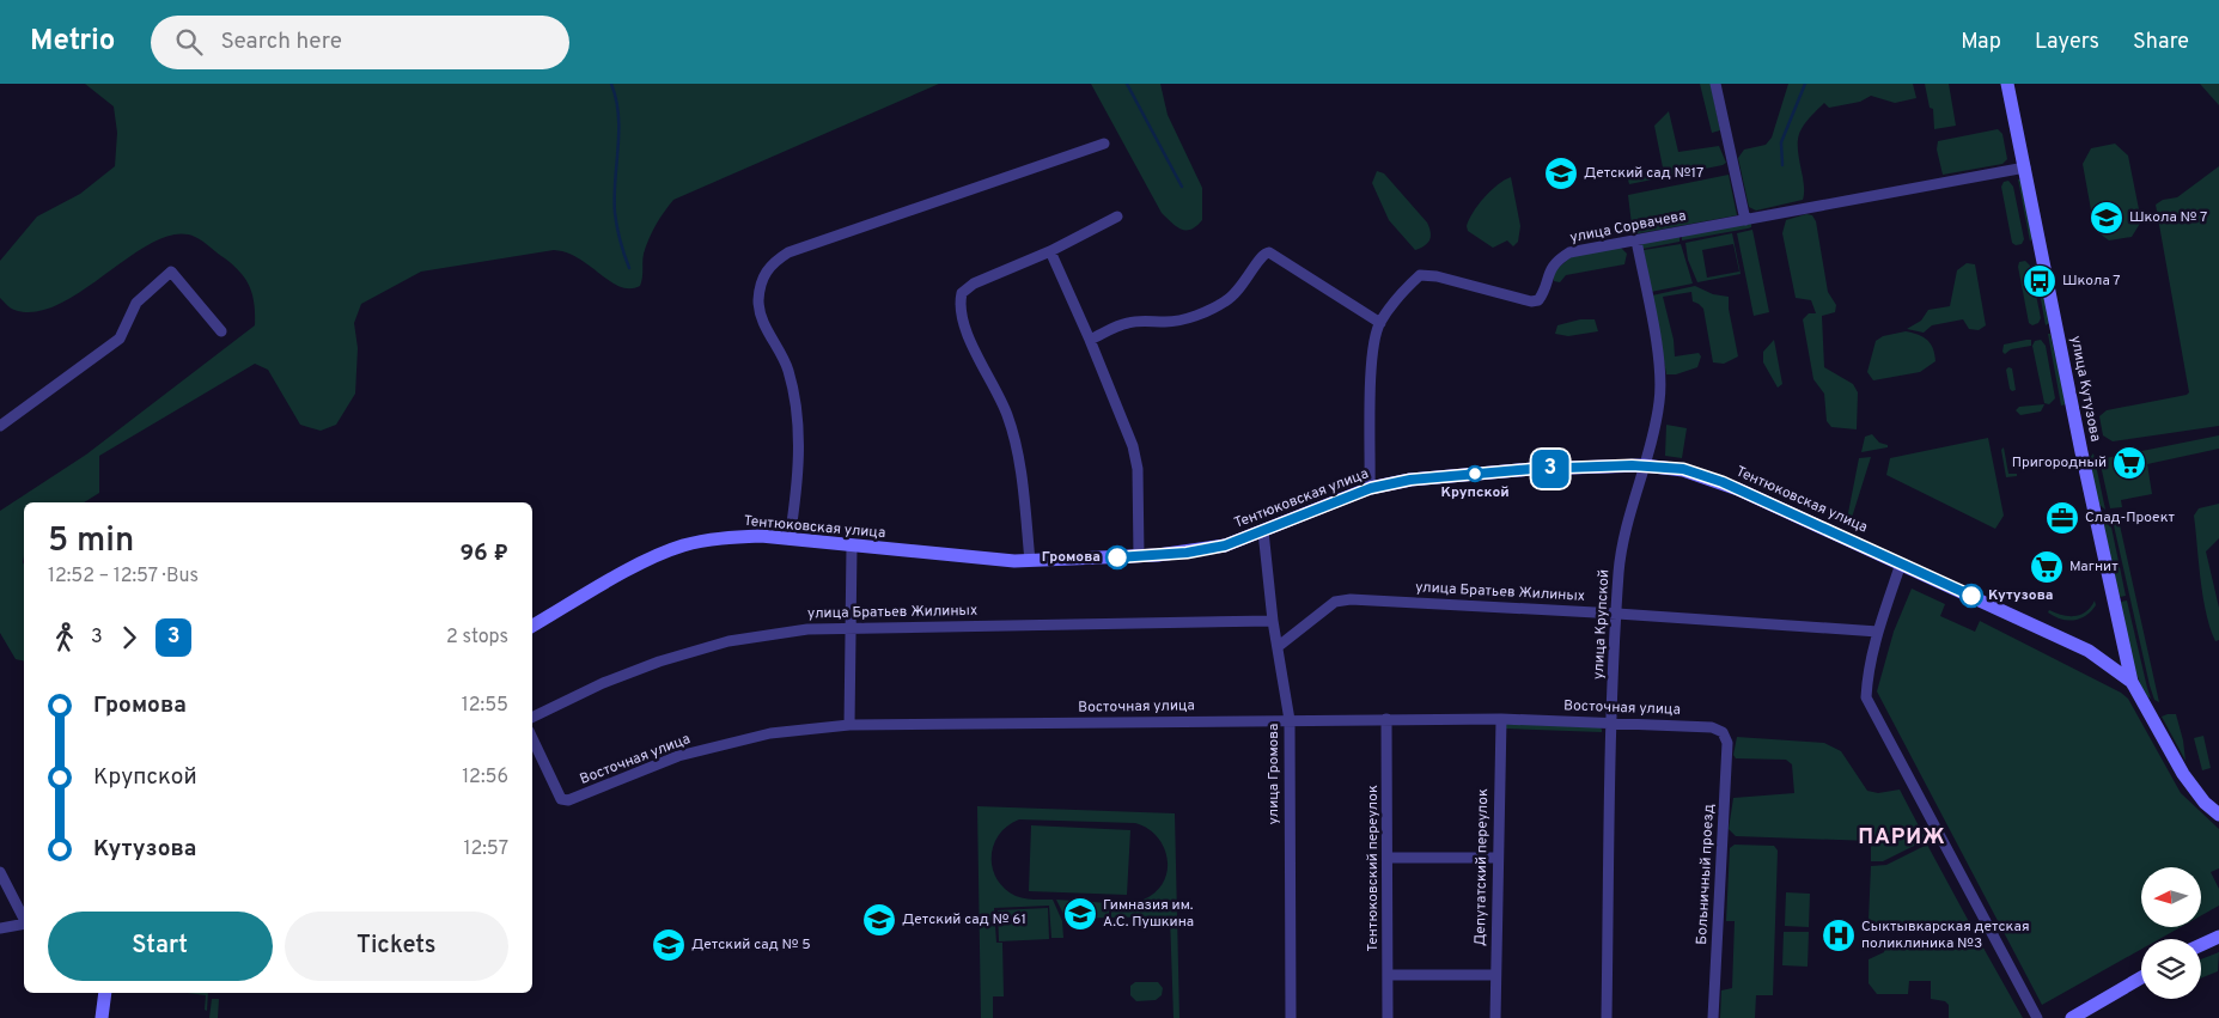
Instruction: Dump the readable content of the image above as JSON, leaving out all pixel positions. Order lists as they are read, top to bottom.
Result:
{
  "streets": {
    "street": [
      "улица Сорвачева",
      "улица Кутузова",
      "Тентюковская улица",
      "улица Братьев Жилиных",
      "улица Крупской",
      "Восточная улица",
      "улица Громова",
      "Депутатский переулок",
      "Тентюковский переулок",
      "Больничный проезд"
    ]
  },
  "crossings": [
    ["улица Сорвачева", "улица Кутузова"],
    ["улица Сорвачева", "Тентюковская улица"],
    ["улица Сорвачева", "улица Крупской"],
    ["улица Кутузова", "Тентюковская улица"],
    ["Тентюковская улица", "улица Крупской"],
    ["Тентюковская улица", "улица Громова"],
    ["улица Братьев Жилиных", "улица Крупской"],
    ["улица Братьев Жилиных", "улица Громова"],
    ["улица Крупской", "Восточная улица"],
    ["Восточная улица", "улица Громова"],
    ["Восточная улица", "Депутатский переулок"],
    ["Восточная улица", "Тентюковский переулок"],
    ["Восточная улица", "Больничный проезд"]
  ],
  "districts": ["ПАРИЖ"],
  "places": {
    "school or university": [
      "Детский сад №17",
      "Школа № 7",
      "Гимназия им. А.С. Пушкина",
      "Детский сад № 61",
      "Детский сад № 5"
    ],
    "bus stop": ["Школа 7"],
    "supermarket": ["Пригородный", "Магнит"],
    "other": ["Крупской", "Громова", "Кутузова"],
    "office": ["Слад-Проект"],
    "hospital": ["Сыктывкарская детская поликлиника №3"]
  },
  "lines": ["bus line 3"],
  "north": "left",
  "page": {
    "header": "Metrio",
    "search": "Search here",
    "nav": ["Map", "Layers", "Share"],
    "on_map": "3",
    "heading": ["5 min", "12:52 – 12:57 · Bus", "96 ₽"],
    "legs": ["3", "3", "2 stops"],
    "list": [
      {
        "name": "Громова",
        "value": "12:55"
      },
      {
        "name": "Крупской",
        "value": "12:56"
      },
      {
        "name": "Кутузова",
        "value": "12:57"
      }
    ],
    "buttons": ["Start", "Tickets"]
  }
}
